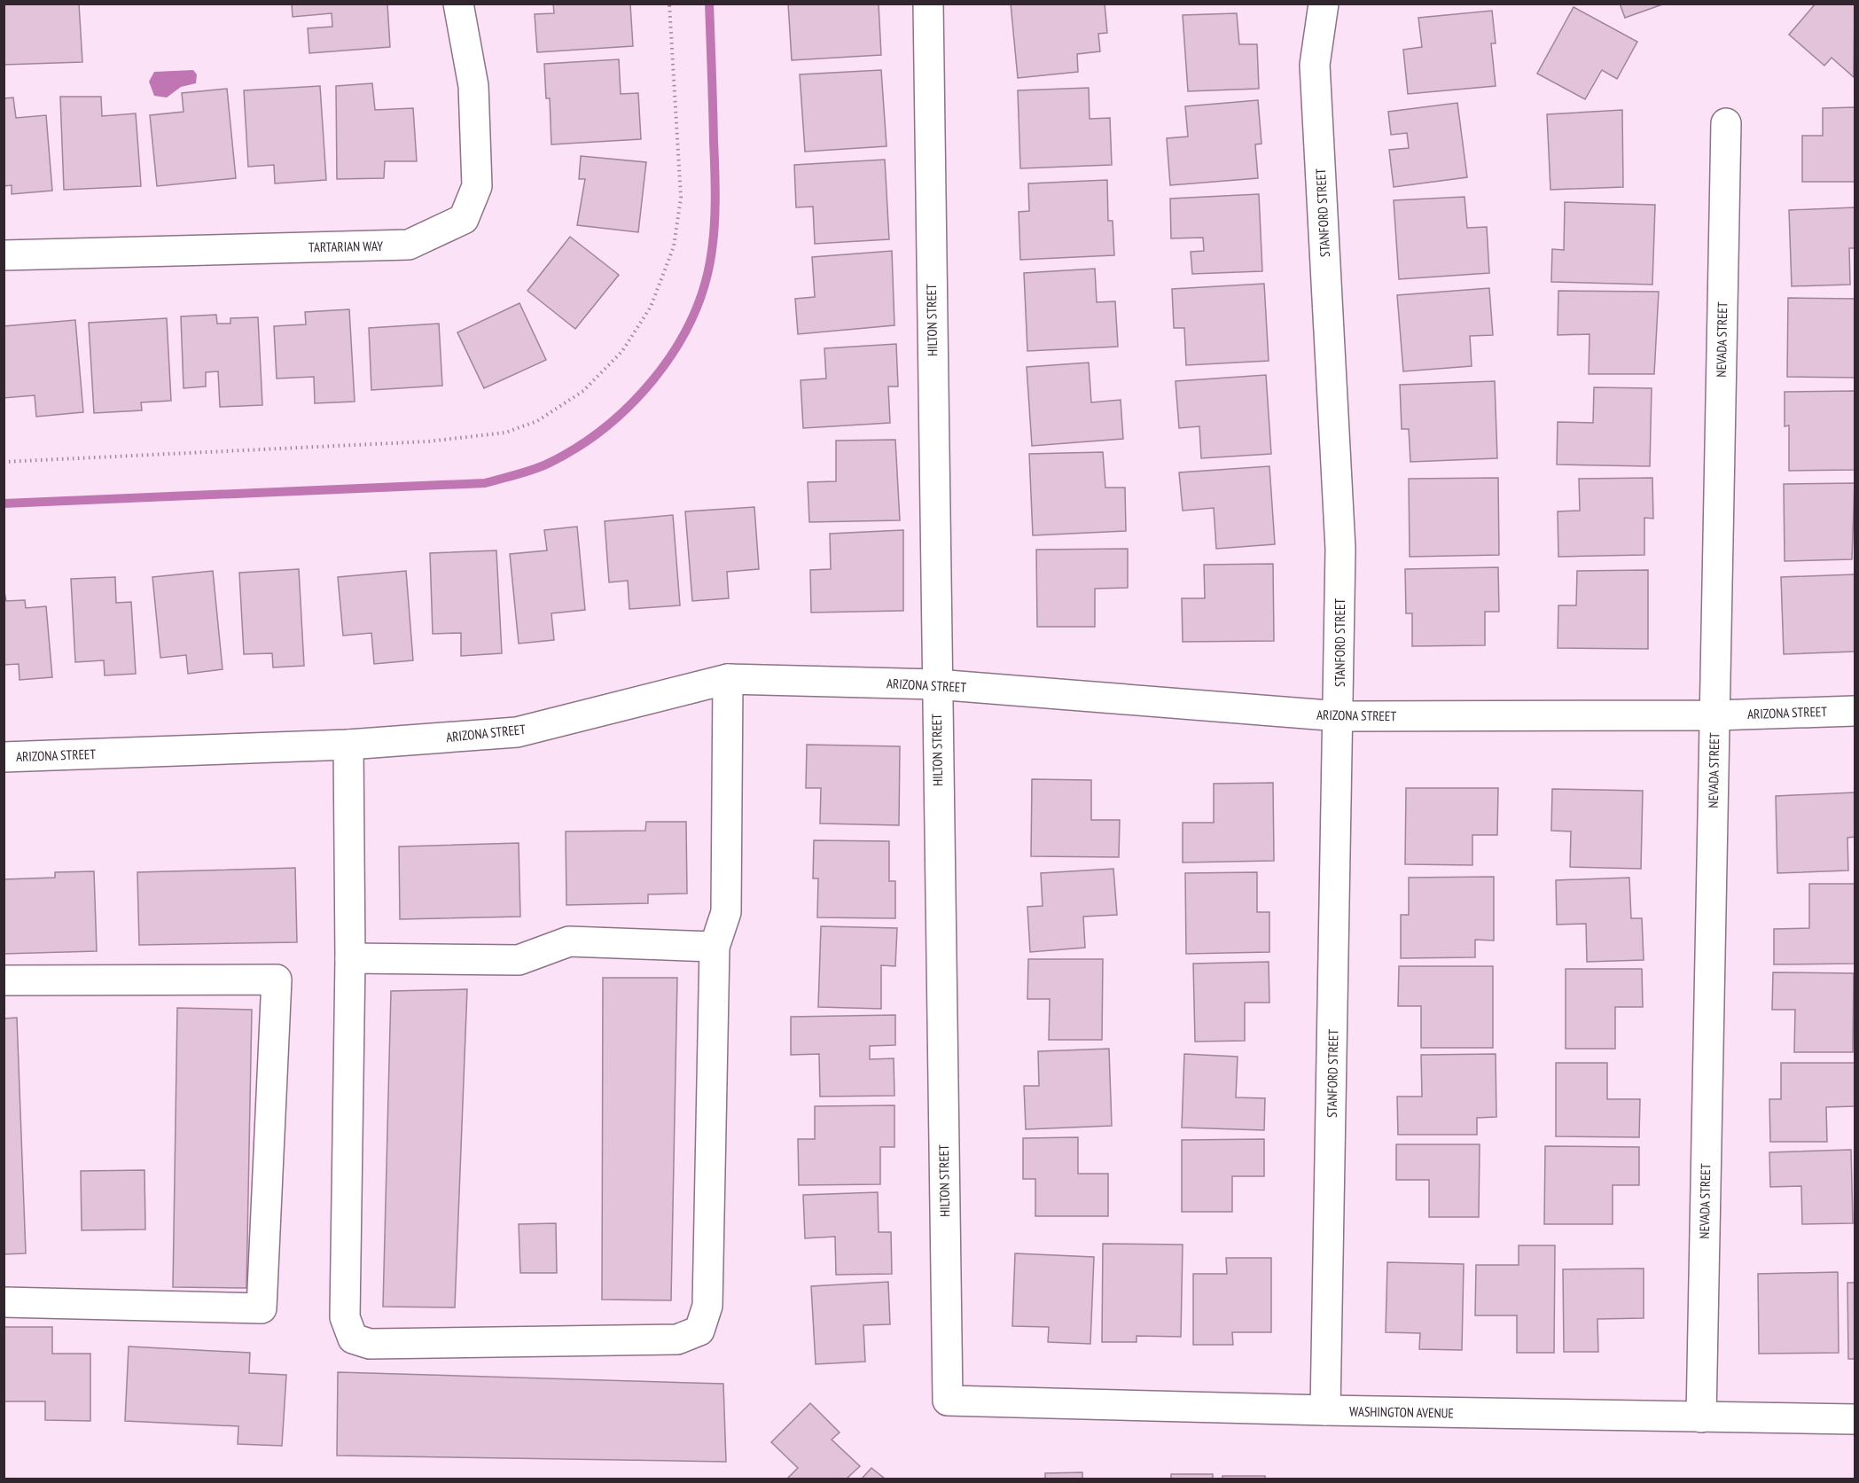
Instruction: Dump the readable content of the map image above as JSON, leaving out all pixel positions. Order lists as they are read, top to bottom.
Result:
{
  "streets": {
    "street": [
      "STANFORD STREET",
      "TARTARIAN WAY",
      "HILTON STREET",
      "NEVADA STREET",
      "ARIZONA STREET",
      "WASHINGTON AVENUE"
    ]
  },
  "crossings": [
    ["STANFORD STREET", "ARIZONA STREET"],
    ["STANFORD STREET", "WASHINGTON AVENUE"],
    ["HILTON STREET", "ARIZONA STREET"],
    ["HILTON STREET", "WASHINGTON AVENUE"],
    ["NEVADA STREET", "ARIZONA STREET"],
    ["NEVADA STREET", "WASHINGTON AVENUE"]
  ]
}
